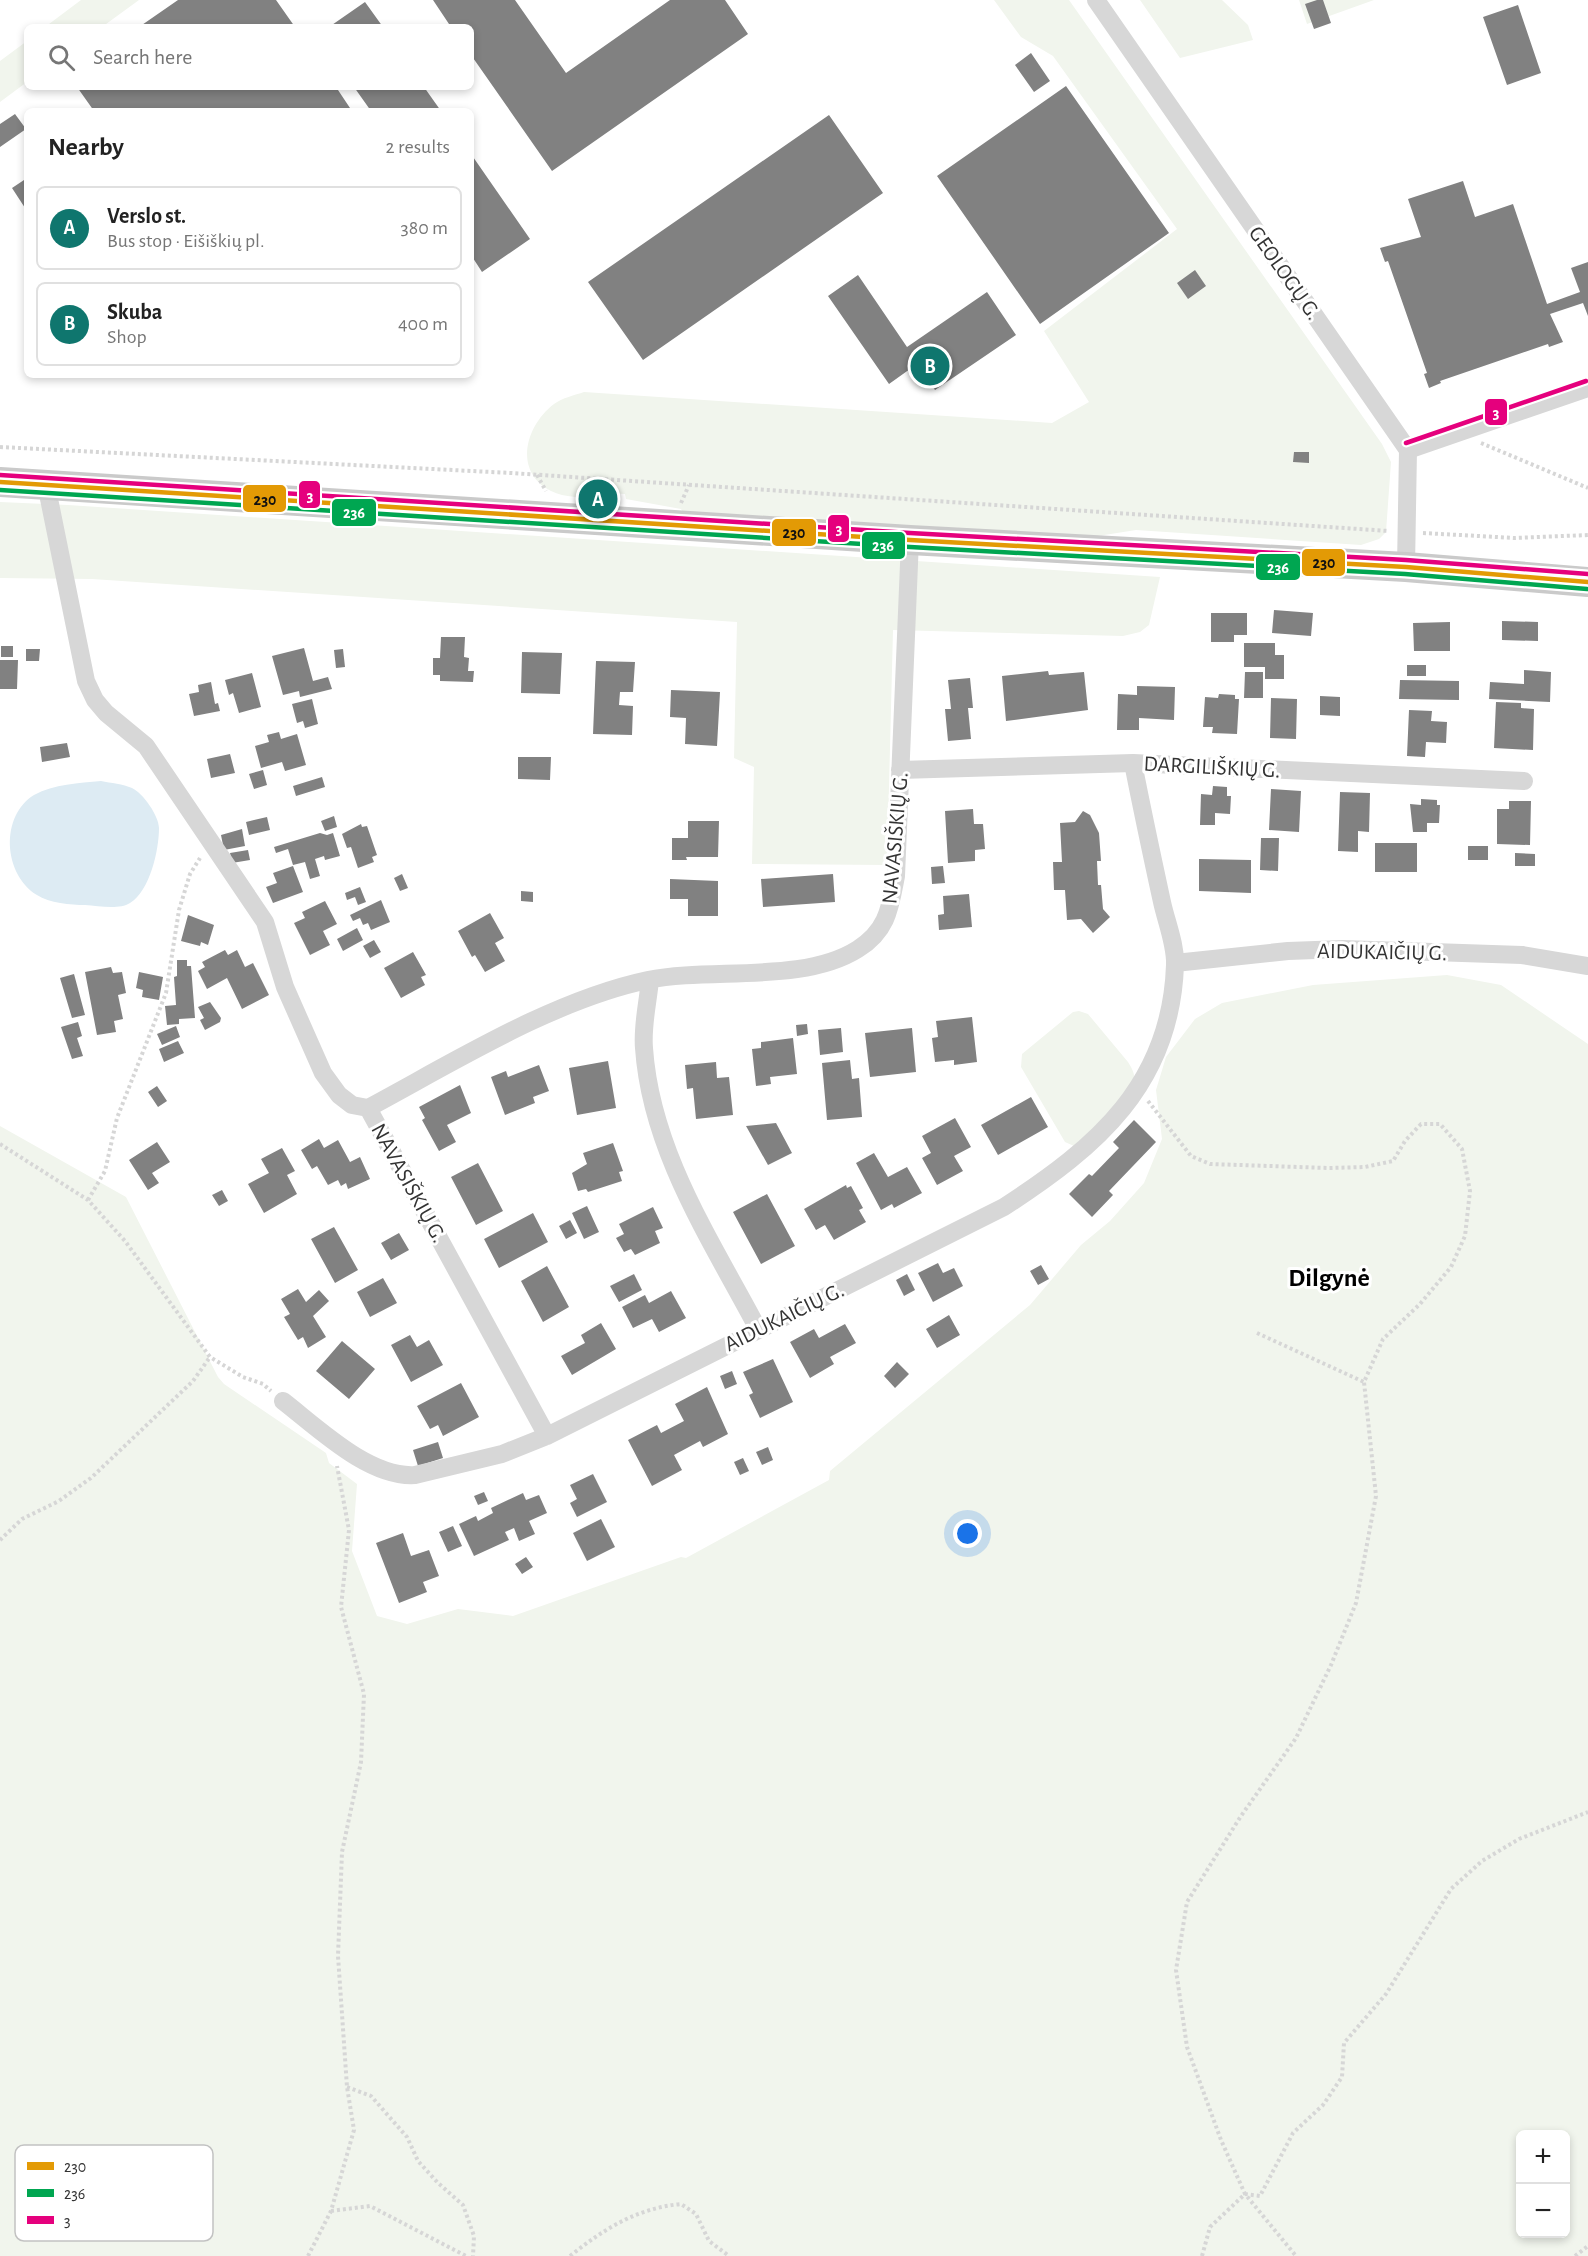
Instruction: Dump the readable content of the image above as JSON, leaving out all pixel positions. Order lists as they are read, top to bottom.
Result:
{
  "streets": {
    "street": [
      "GEOLOGŲ G.",
      "DARGILIŠKIŲ G.",
      "NAVASIŠKIŲ G.",
      "AIDUKAIČIŲ G."
    ]
  },
  "crossings": [
    ["DARGILIŠKIŲ G.", "NAVASIŠKIŲ G."],
    ["DARGILIŠKIŲ G.", "AIDUKAIČIŲ G."],
    ["NAVASIŠKIŲ G.", "AIDUKAIČIŲ G."]
  ],
  "districts": ["Dilgynė"],
  "lines": ["transit line 3", "transit line 230", "transit line 236"],
  "legend": ["230", "236", "3"],
  "page": {
    "search": "Search here",
    "heading": ["Nearby", "2 results"],
    "list": [
      {
        "mark": "A",
        "name": "Verslo st.",
        "note": "Bus stop · Eišiškių pl.",
        "value": "380 m"
      },
      {
        "mark": "B",
        "name": "Skuba",
        "note": "Shop",
        "value": "400 m"
      }
    ],
    "pins": ["B", "A"],
    "map_buttons": ["+", "−"]
  }
}
